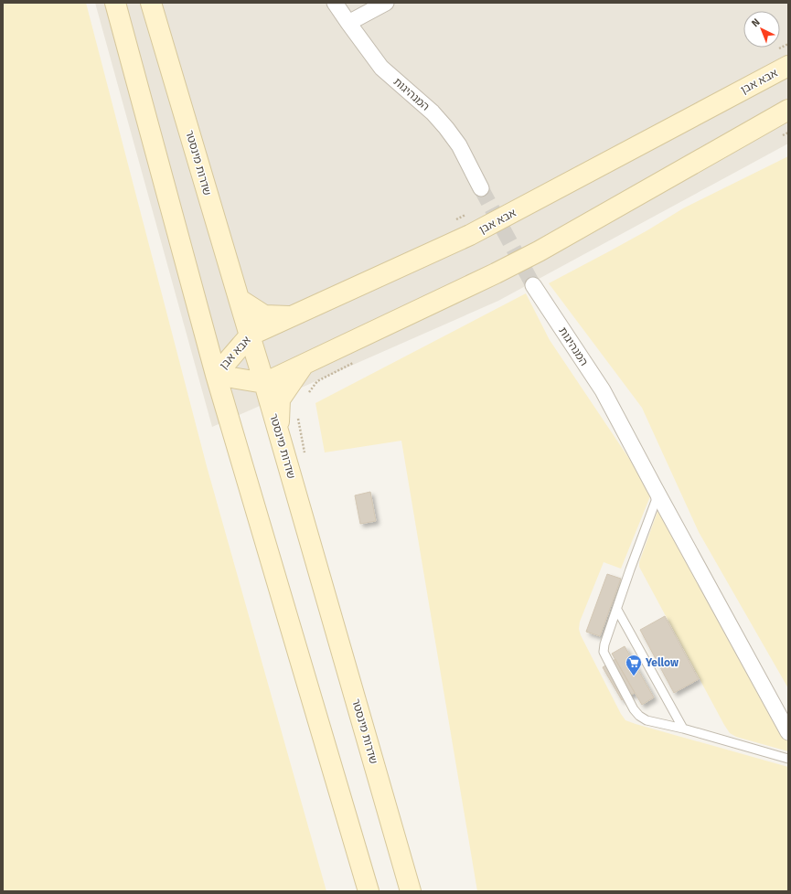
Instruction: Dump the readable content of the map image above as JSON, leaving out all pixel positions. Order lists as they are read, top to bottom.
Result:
{
  "streets": {
    "street": ["אבא אבן", "המנהיגות", "שדרות מינסטר"]
  },
  "crossings": [
    ["אבא אבן", "שדרות מינסטר"]
  ],
  "places": {
    "supermarket": ["Yellow"]
  },
  "north": "top left"
}
